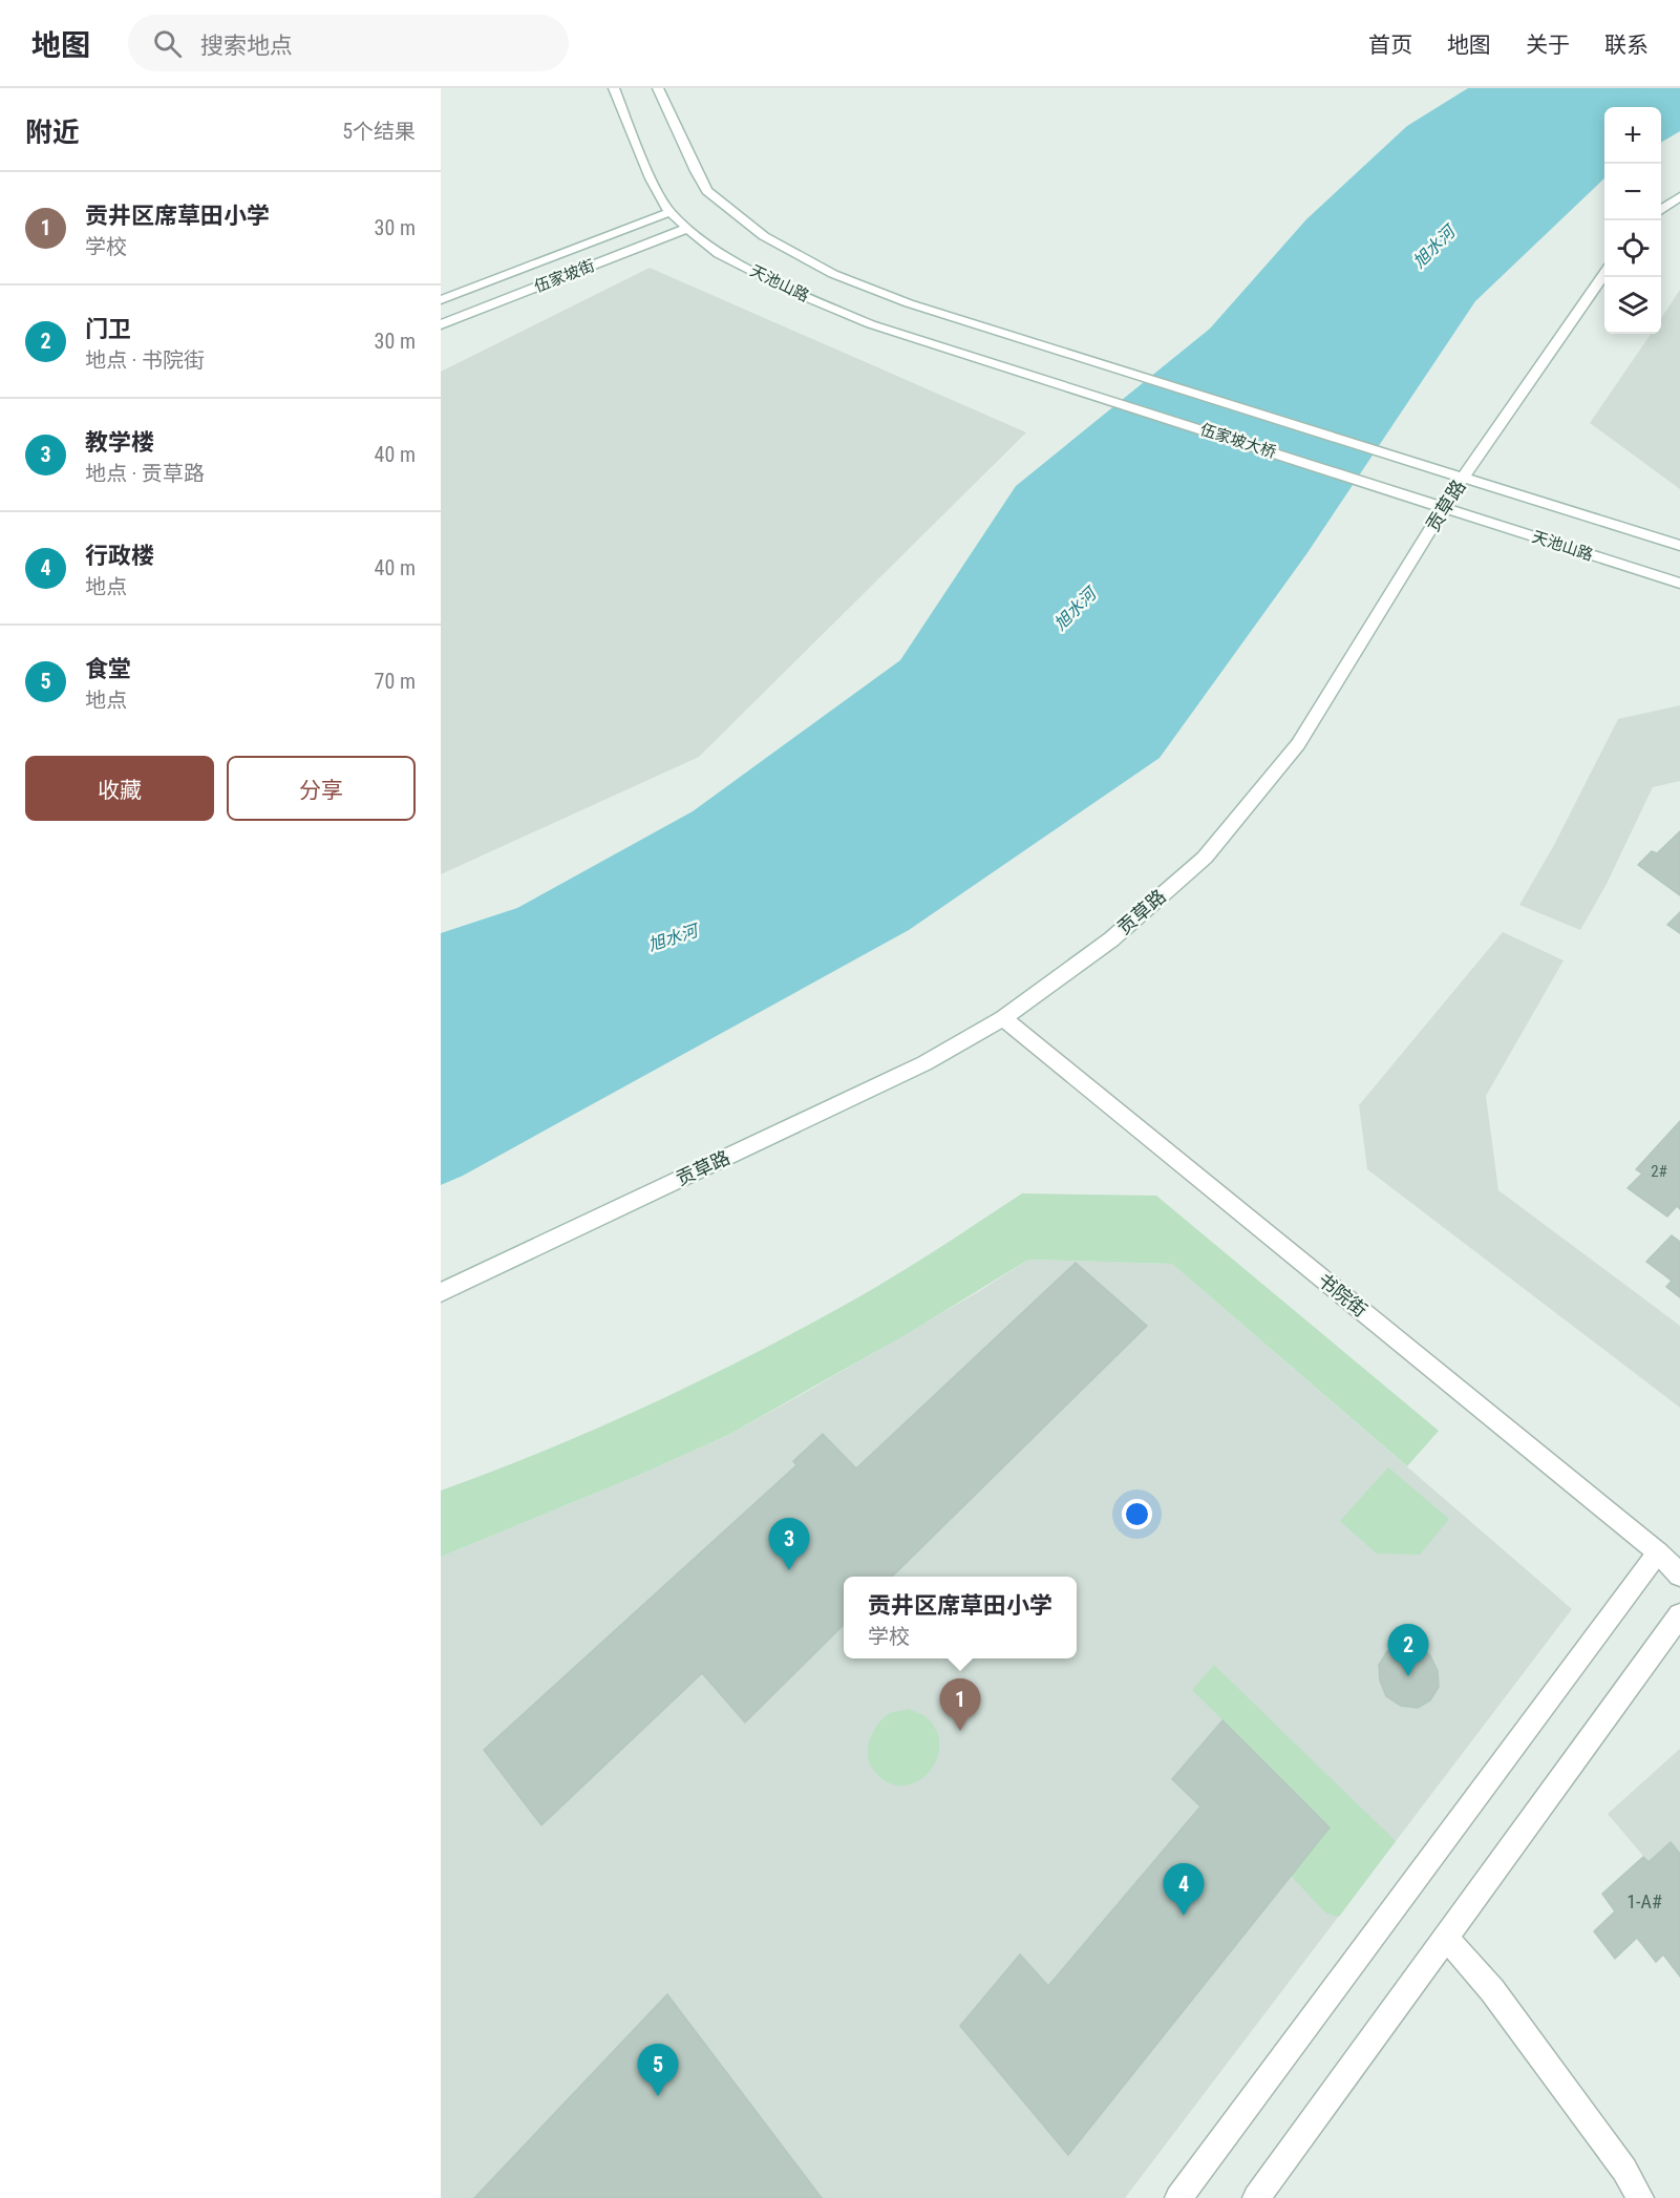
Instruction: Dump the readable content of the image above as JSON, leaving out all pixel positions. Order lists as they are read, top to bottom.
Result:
{
  "streets": {
    "main road": [
      "伍家坡街",
      "天池山路",
      "伍家坡大桥",
      "贡草路",
      "书院街"
    ]
  },
  "crossings": [
    ["伍家坡街", "天池山路"],
    ["天池山路", "伍家坡大桥"],
    ["天池山路", "贡草路"],
    ["伍家坡大桥", "贡草路"],
    ["贡草路", "书院街"]
  ],
  "water": ["旭水河"],
  "house_numbers": ["2#", "1-A#"],
  "page": {
    "header": "地图",
    "search": "搜索地点",
    "nav": [
      "首页",
      "地图",
      "关于",
      "联系"
    ],
    "heading": ["附近", "5个结果"],
    "map_buttons": ["+", "−"],
    "list": [
      {
        "mark": "1",
        "name": "贡井区席草田小学",
        "note": "学校",
        "value": "30 m"
      },
      {
        "mark": "2",
        "name": "门卫",
        "note": "地点 · 书院街",
        "value": "30 m"
      },
      {
        "mark": "3",
        "name": "教学楼",
        "note": "地点 · 贡草路",
        "value": "40 m"
      },
      {
        "mark": "4",
        "name": "行政楼",
        "note": "地点",
        "value": "40 m"
      },
      {
        "mark": "5",
        "name": "食堂",
        "note": "地点",
        "value": "70 m"
      }
    ],
    "buttons": ["收藏", "分享"],
    "pins": [
      "3",
      "2",
      "1",
      "4",
      "5"
    ],
    "popup": ["贡井区席草田小学", "学校"]
  }
}
